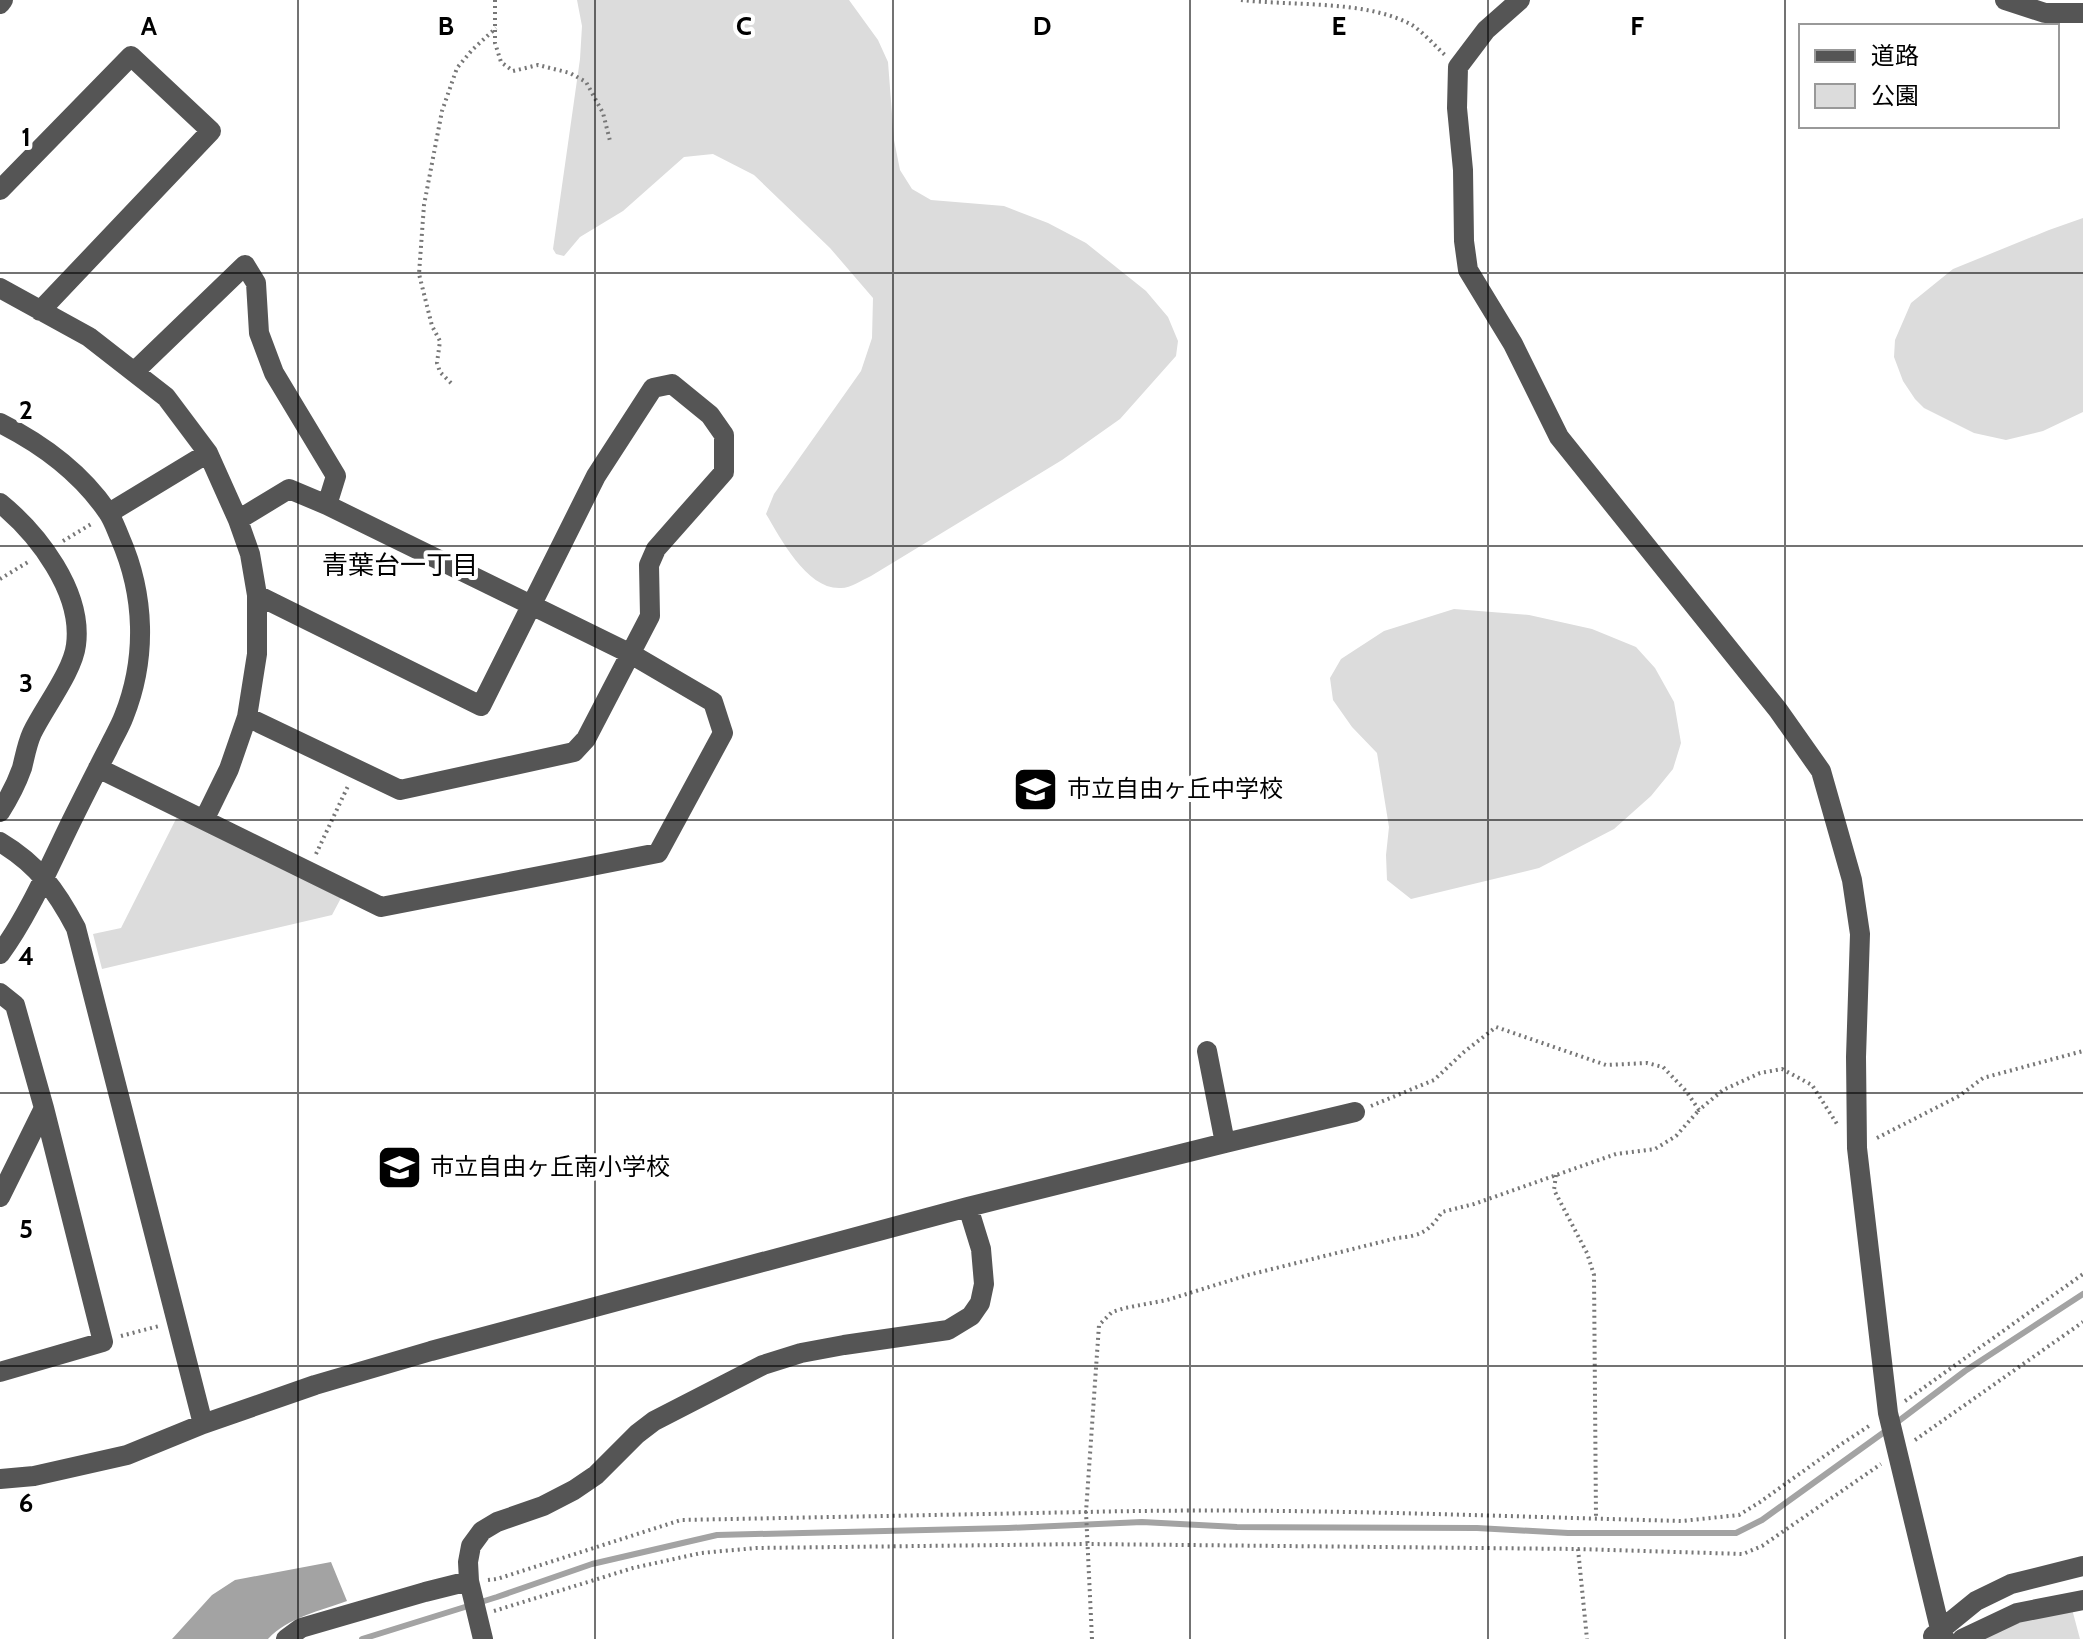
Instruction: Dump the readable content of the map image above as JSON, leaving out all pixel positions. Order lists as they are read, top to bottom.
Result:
{
  "districts": ["青葉台一丁目"],
  "places": {
    "school or university": ["市立自由ヶ丘中学校", "市立自由ヶ丘南小学校"]
  },
  "legend": ["道路", "公園"],
  "grid": {
    "columns": [
      "A",
      "B",
      "C",
      "D",
      "E",
      "F"
    ],
    "rows": [
      "1",
      "2",
      "3",
      "4",
      "5",
      "6"
    ]
  }
}
